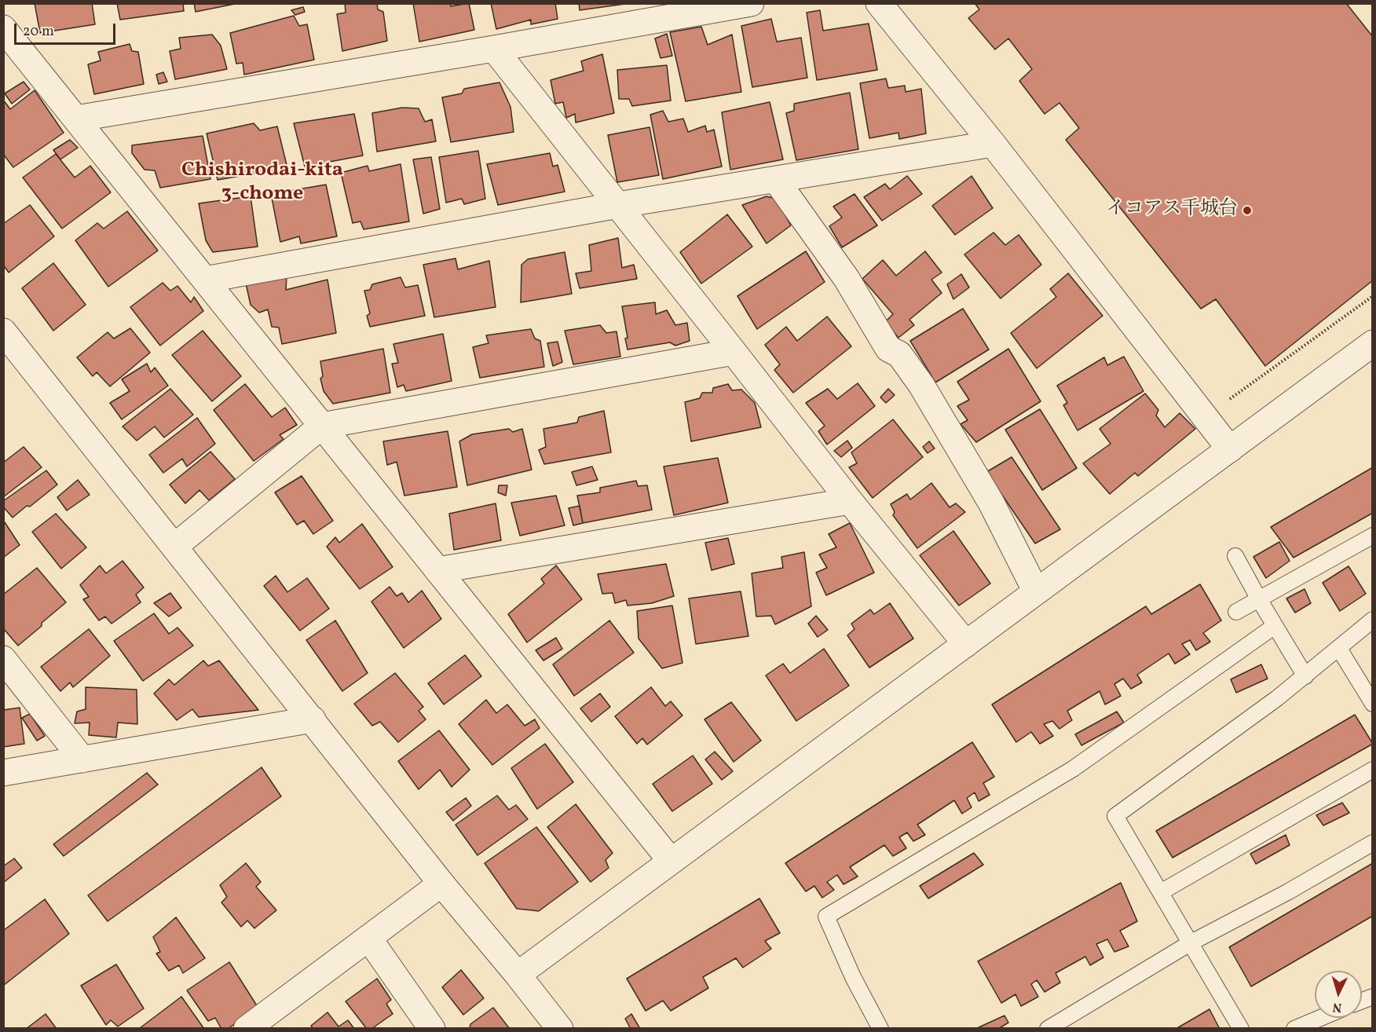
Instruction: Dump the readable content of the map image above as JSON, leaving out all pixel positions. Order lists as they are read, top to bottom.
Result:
{
  "districts": ["Chishirodai-kita 3-chome"],
  "places": ["イコアス千城台"],
  "scale_bar": "20 m",
  "north": "bottom"
}
